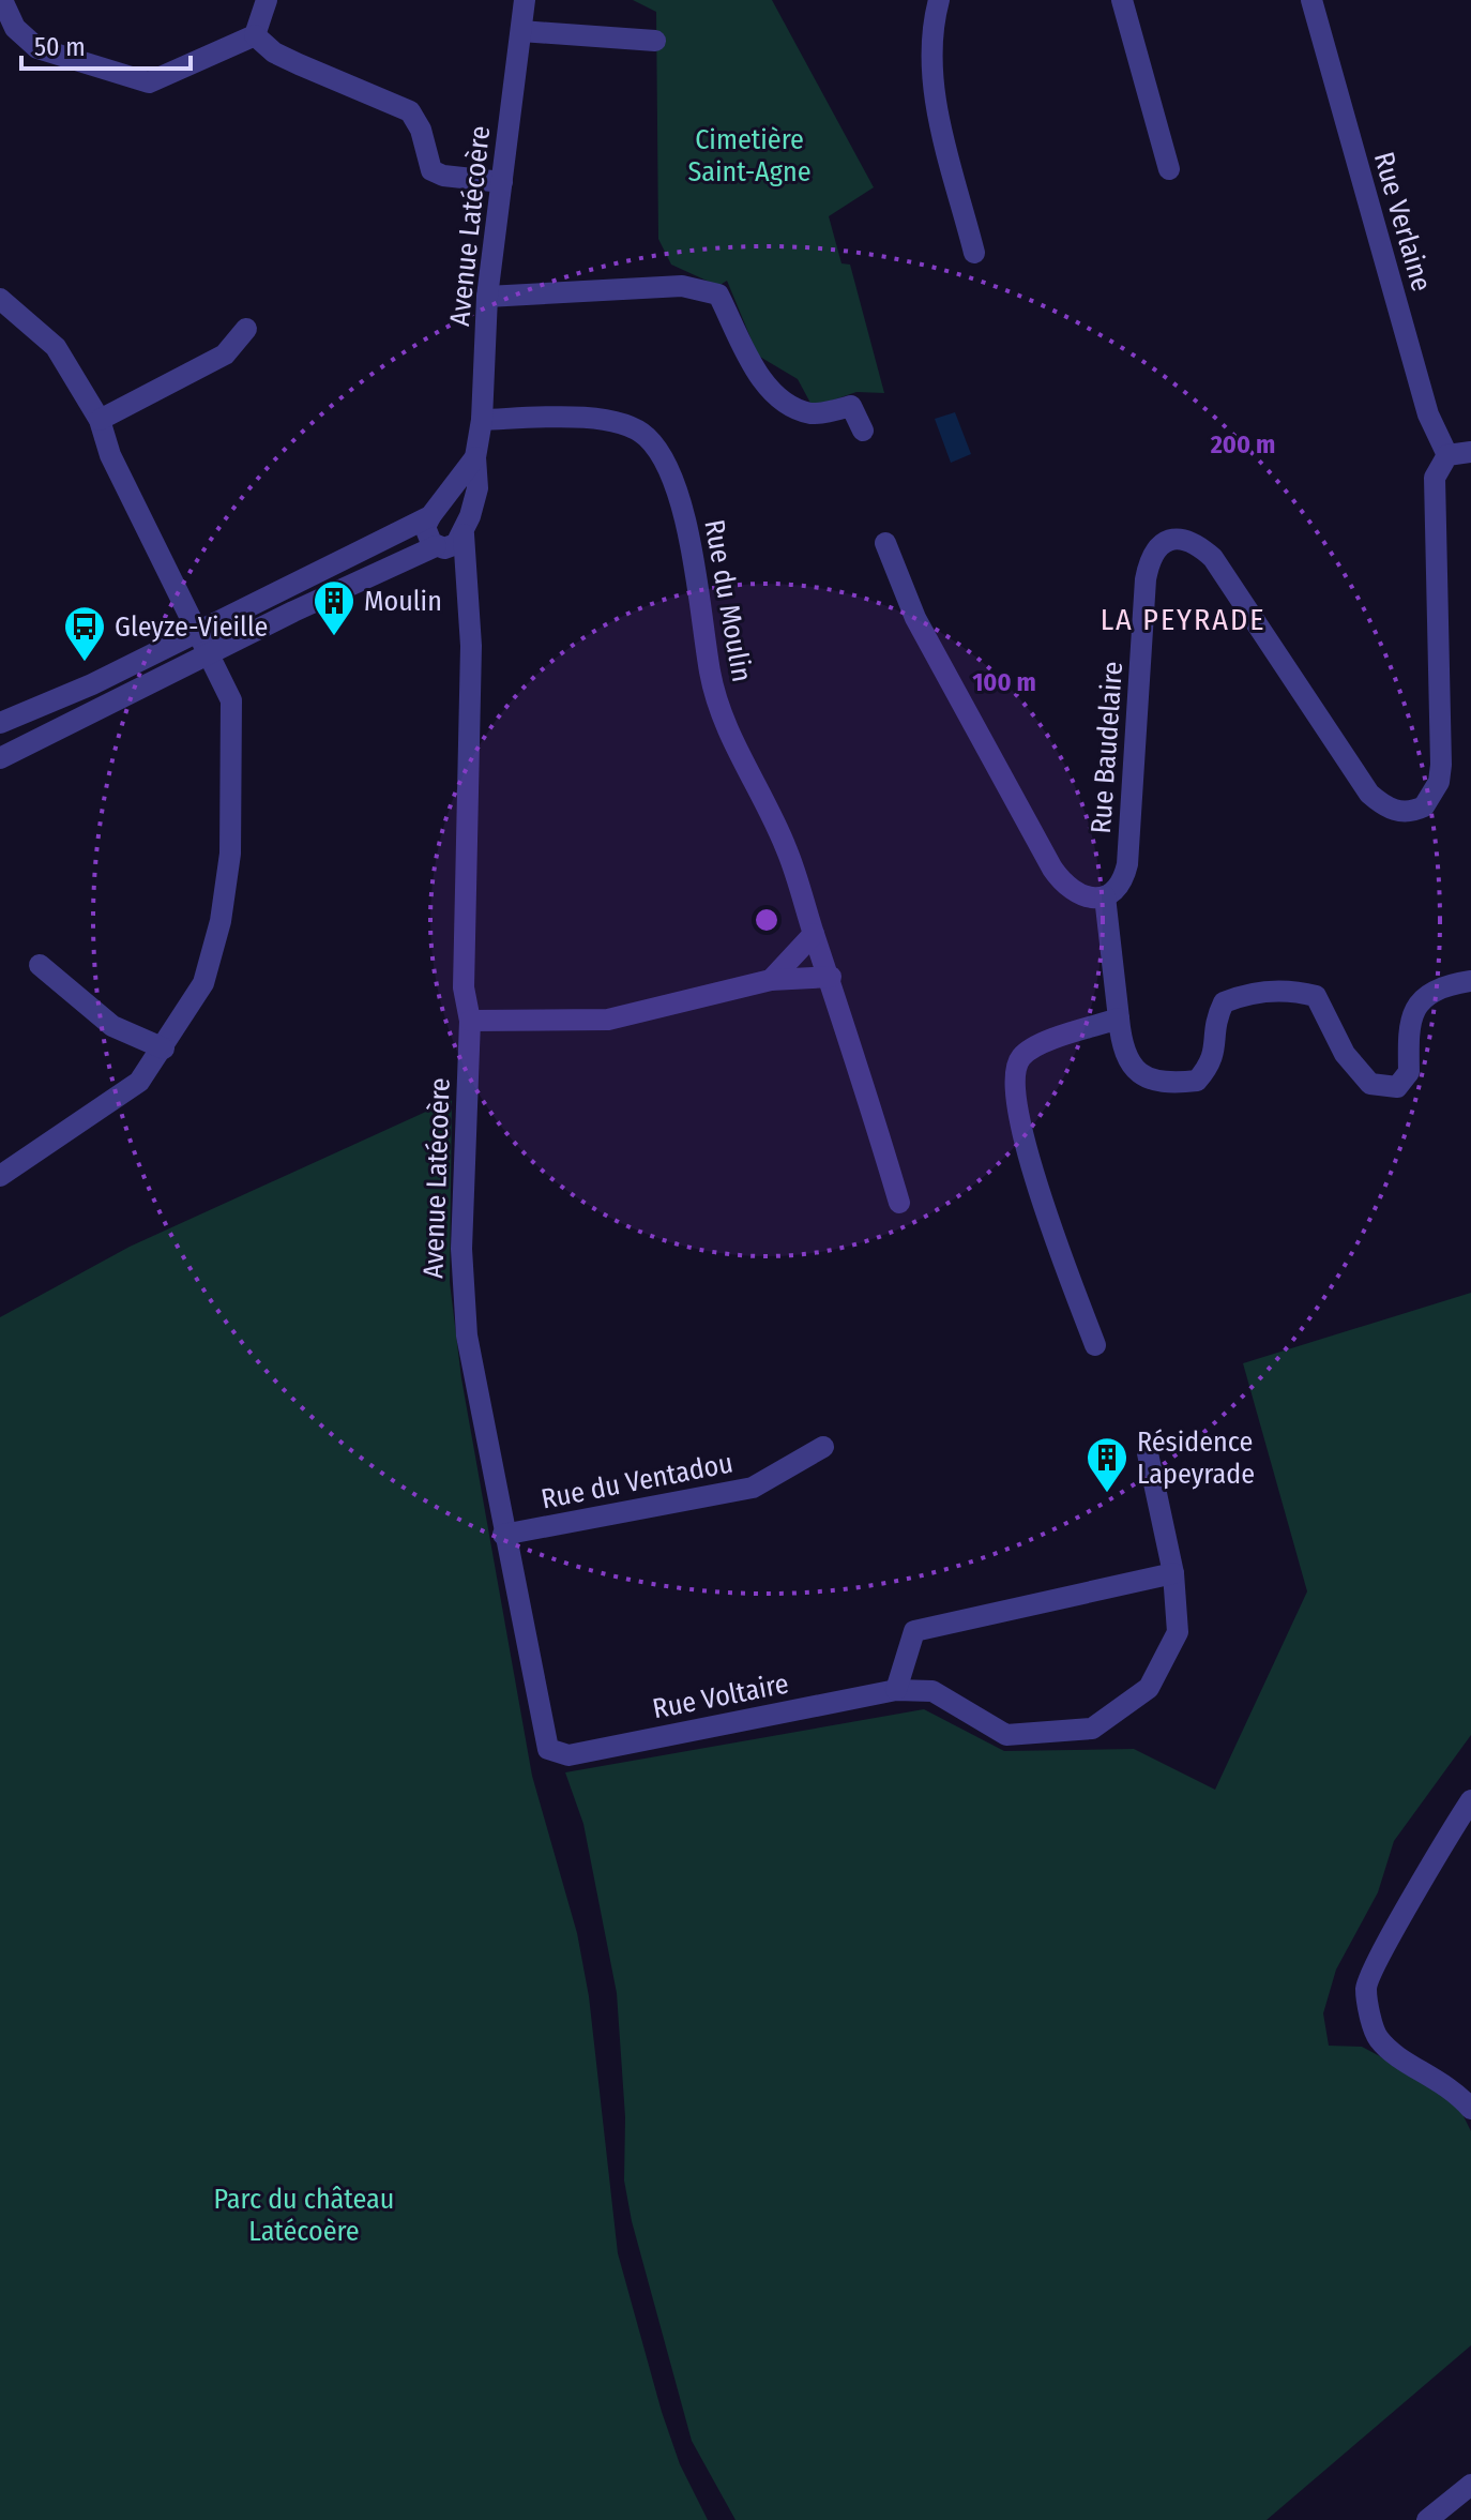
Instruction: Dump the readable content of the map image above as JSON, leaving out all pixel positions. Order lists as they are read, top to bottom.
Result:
{
  "streets": {
    "street": [
      "Rue Verlaine",
      "Avenue Latécoère",
      "Rue du Moulin",
      "Rue Baudelaire",
      "Rue du Ventadou",
      "Rue Voltaire"
    ]
  },
  "crossings": [
    ["Rue Verlaine", "Rue Baudelaire"],
    ["Avenue Latécoère", "Rue du Moulin"],
    ["Avenue Latécoère", "Rue du Ventadou"],
    ["Avenue Latécoère", "Rue Voltaire"]
  ],
  "districts": ["LA PEYRADE"],
  "parks": ["Cimetière Saint-Agne", "Parc du château Latécoère"],
  "places": {
    "building": ["Moulin", "Résidence Lapeyrade"],
    "bus stop": ["Gleyze-Vieille"]
  },
  "scale_bar": "50 m",
  "rings": ["200 m", "100 m"]
}
